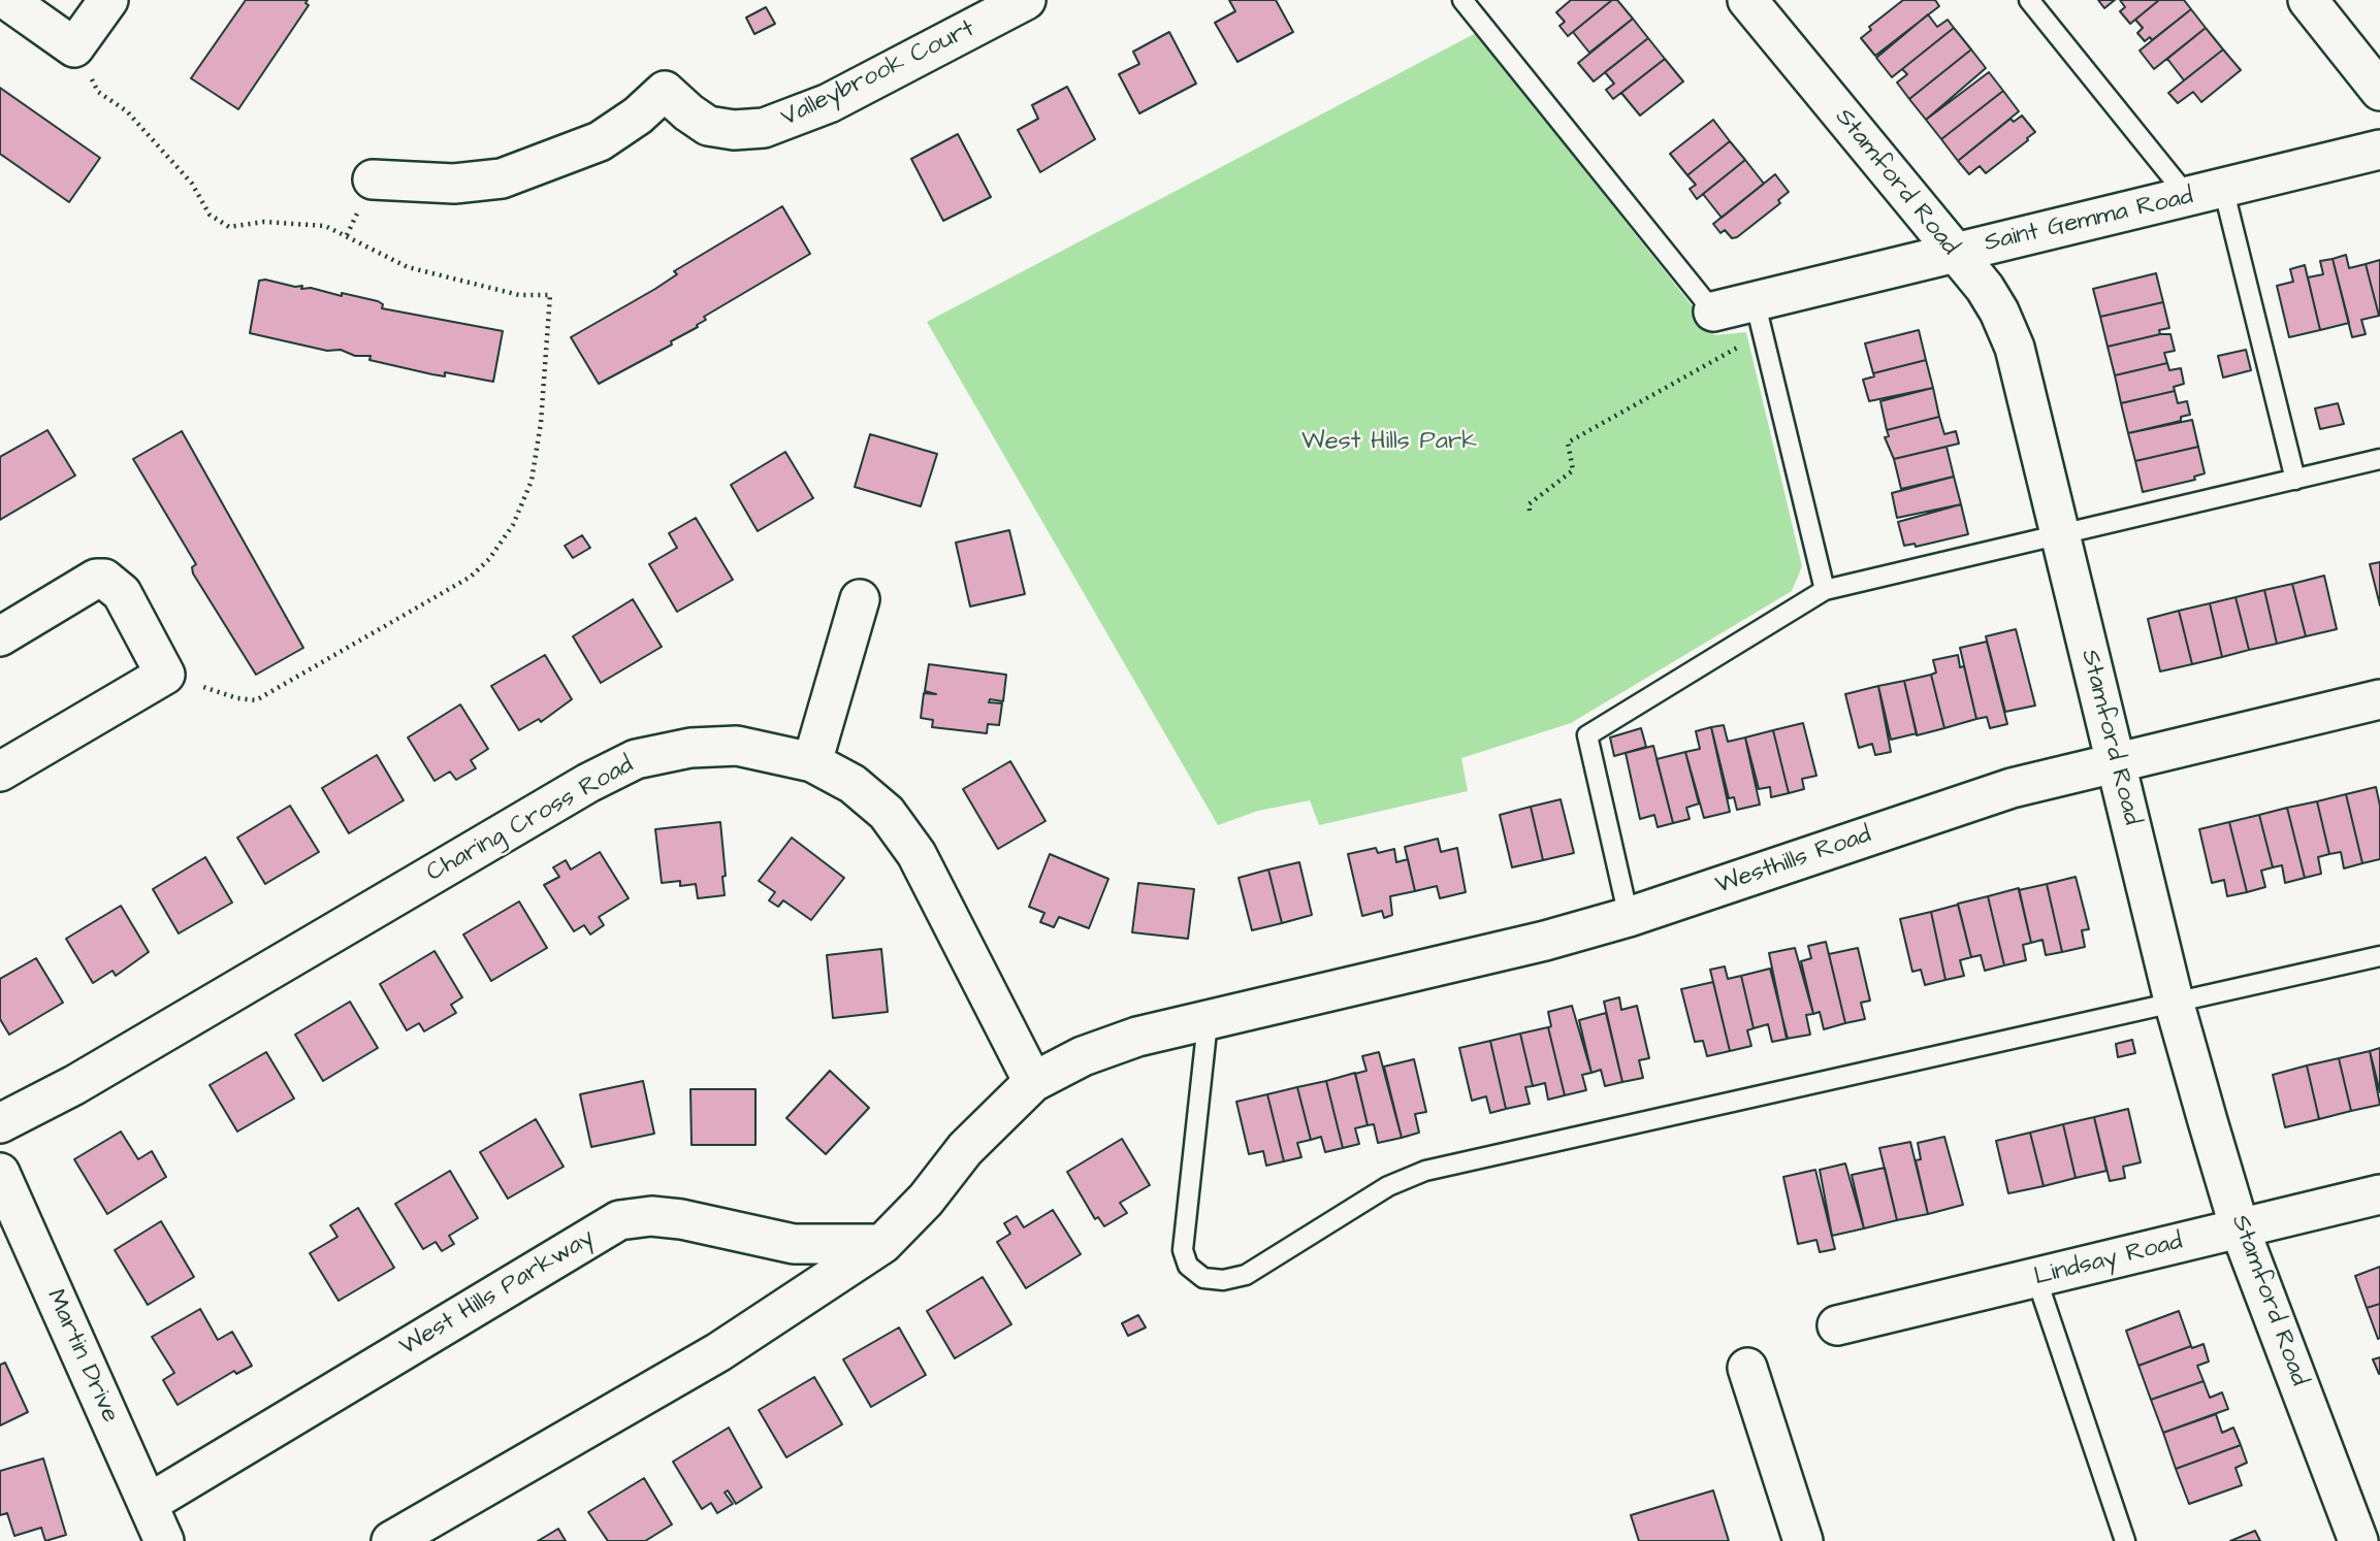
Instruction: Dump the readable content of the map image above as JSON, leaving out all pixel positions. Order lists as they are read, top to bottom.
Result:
{
  "streets": {
    "street": [
      "Valleybrook Court",
      "Stamford Road",
      "Saint Gemma Road",
      "Charing Cross Road",
      "Westhills Road",
      "Lindsay Road",
      "West Hills Parkway",
      "Martin Drive"
    ]
  },
  "crossings": [
    ["Stamford Road", "Saint Gemma Road"],
    ["Stamford Road", "Westhills Road"],
    ["Stamford Road", "Lindsay Road"],
    ["West Hills Parkway", "Martin Drive"]
  ],
  "parks": ["West Hills Park"]
}
